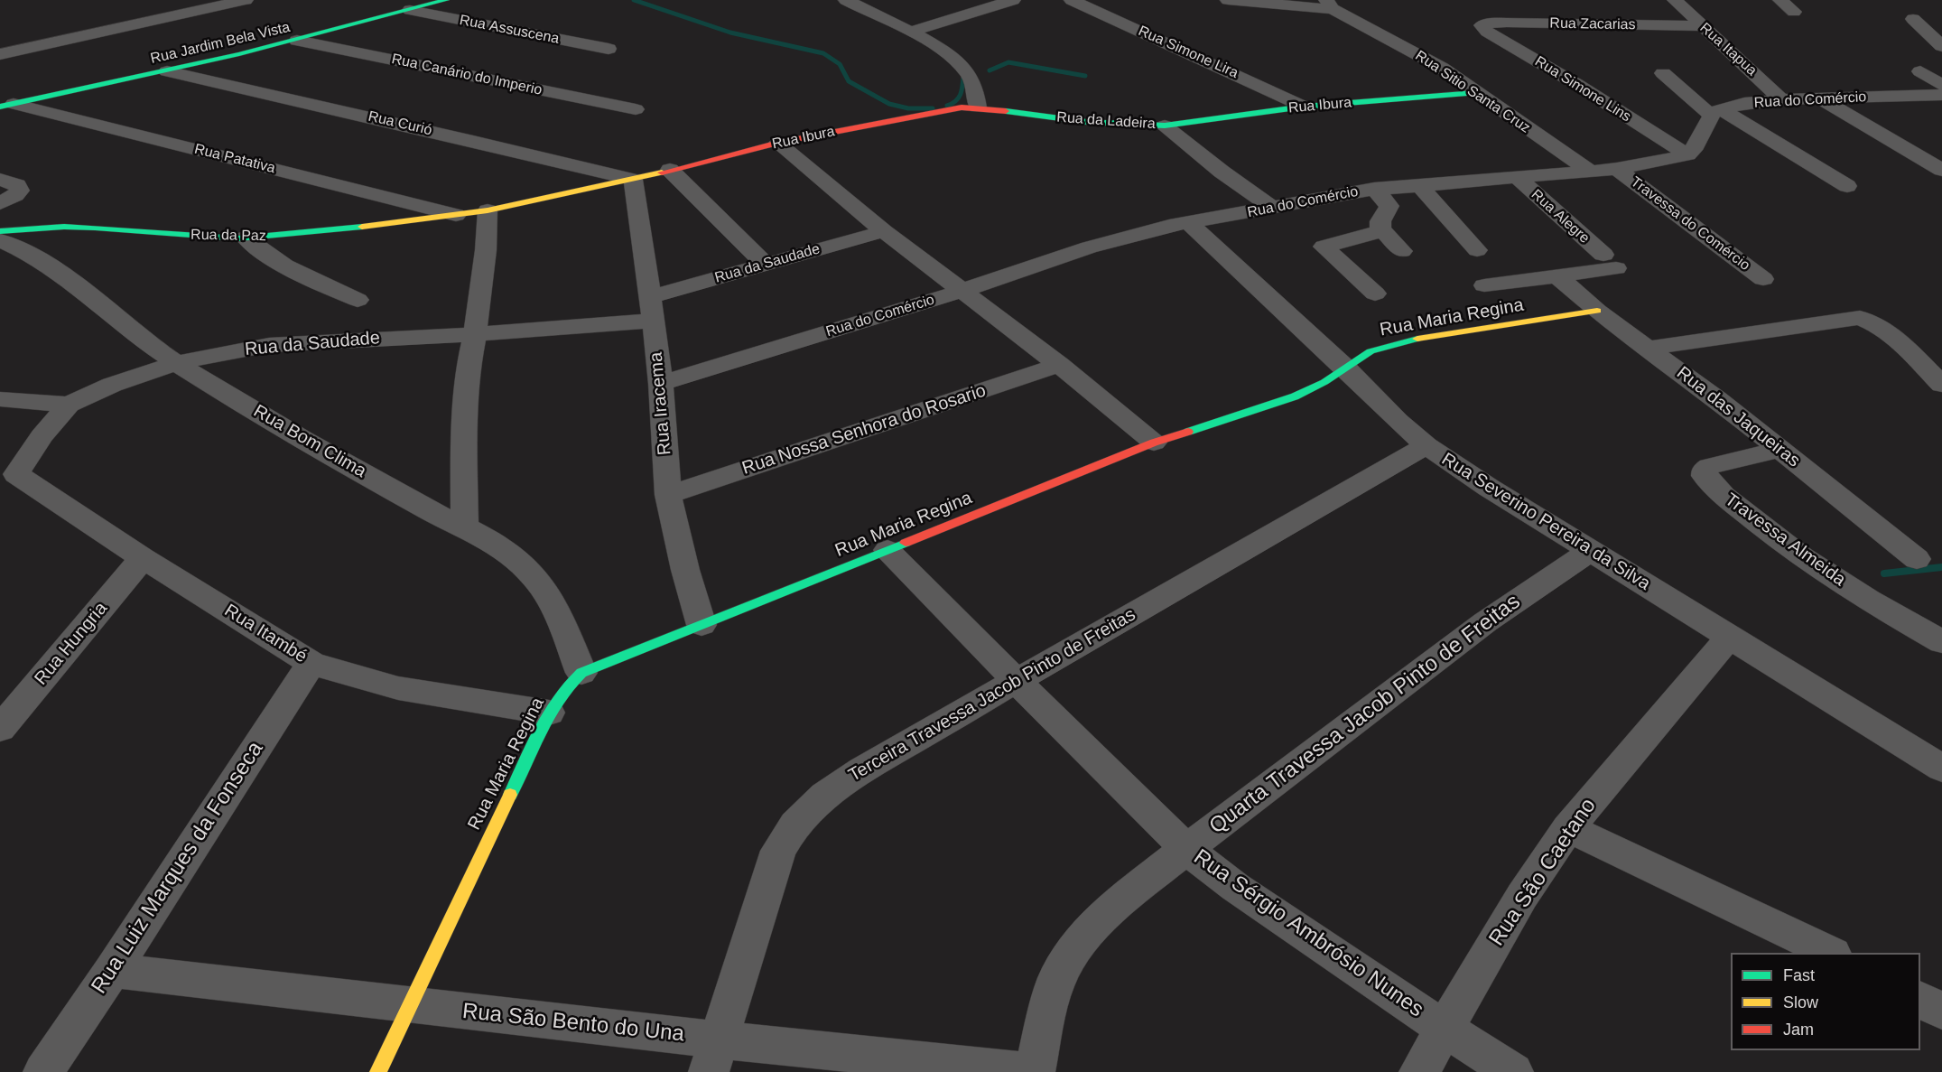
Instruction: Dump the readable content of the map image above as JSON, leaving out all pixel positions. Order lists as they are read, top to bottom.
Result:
{
  "streets": {
    "street": [
      "Rua Zacarias",
      "Rua Assuscena",
      "Rua Jardim Bela Vista",
      "Rua Itapua",
      "Rua Simone Lira",
      "Rua Canário do Imperio",
      "Rua Simone Lins",
      "Rua Sitio Santa Cruz",
      "Rua do Comércio",
      "Rua Ibura",
      "Rua da Ladeira",
      "Rua Curió",
      "Rua Patativa",
      "Rua Alegre",
      "Travessa do Comércio",
      "Rua da Paz",
      "Rua da Saudade",
      "Rua Maria Regina",
      "Rua Iracema",
      "Rua das Jaqueiras",
      "Rua Nossa Senhora do Rosario",
      "Rua Bom Clima",
      "Rua Severino Pereira da Silva",
      "Travessa Almeida",
      "Rua Itambé",
      "Rua Hungria",
      "Terceira Travessa Jacob Pinto de Freitas",
      "Quarta Travessa Jacob Pinto de Freitas",
      "Rua Luiz Marques da Fonseca",
      "Rua São Caetano",
      "Rua Sérgio Ambrósio Nunes",
      "Rua São Bento do Una"
    ]
  },
  "crossings": [
    ["Rua Zacarias", "Rua Itapua"],
    ["Rua Zacarias", "Rua Simone Lins"],
    ["Rua Assuscena", "Rua Jardim Bela Vista"],
    ["Rua Jardim Bela Vista", "Rua Canário do Imperio"],
    ["Rua Jardim Bela Vista", "Rua Curió"],
    ["Rua Jardim Bela Vista", "Rua Patativa"],
    ["Rua Itapua", "Rua do Comércio"],
    ["Rua Simone Lira", "Rua Ibura"],
    ["Rua Simone Lins", "Rua do Comércio"],
    ["Rua Sitio Santa Cruz", "Rua do Comércio"],
    ["Rua Sitio Santa Cruz", "Rua Ibura"],
    ["Rua do Comércio", "Rua da Ladeira"],
    ["Rua do Comércio", "Rua Alegre"],
    ["Rua do Comércio", "Travessa do Comércio"],
    ["Rua do Comércio", "Rua Iracema"],
    ["Rua do Comércio", "Rua Severino Pereira da Silva"],
    ["Rua Ibura", "Rua da Ladeira"],
    ["Rua Ibura", "Rua Curió"],
    ["Rua Ibura", "Rua Patativa"],
    ["Rua Ibura", "Rua da Paz"],
    ["Rua Ibura", "Rua Iracema"],
    ["Rua Curió", "Rua Iracema"],
    ["Rua Patativa", "Rua da Paz"],
    ["Rua Alegre", "Rua das Jaqueiras"],
    ["Rua da Saudade", "Rua Iracema"],
    ["Rua da Saudade", "Rua Bom Clima"],
    ["Rua da Saudade", "Rua Itambé"],
    ["Rua Maria Regina", "Rua Iracema"],
    ["Rua Maria Regina", "Rua das Jaqueiras"],
    ["Rua Maria Regina", "Rua Bom Clima"],
    ["Rua Maria Regina", "Rua Severino Pereira da Silva"],
    ["Rua Maria Regina", "Rua Itambé"],
    ["Rua Maria Regina", "Rua Sérgio Ambrósio Nunes"],
    ["Rua Maria Regina", "Rua São Bento do Una"],
    ["Rua Iracema", "Rua Nossa Senhora do Rosario"],
    ["Rua das Jaqueiras", "Travessa Almeida"],
    ["Rua Severino Pereira da Silva", "Terceira Travessa Jacob Pinto de Freitas"],
    ["Rua Severino Pereira da Silva", "Quarta Travessa Jacob Pinto de Freitas"],
    ["Rua Severino Pereira da Silva", "Rua São Caetano"],
    ["Rua Itambé", "Rua Hungria"],
    ["Rua Itambé", "Rua Luiz Marques da Fonseca"],
    ["Terceira Travessa Jacob Pinto de Freitas", "Rua Sérgio Ambrósio Nunes"],
    ["Terceira Travessa Jacob Pinto de Freitas", "Rua São Bento do Una"],
    ["Quarta Travessa Jacob Pinto de Freitas", "Rua Sérgio Ambrósio Nunes"],
    ["Quarta Travessa Jacob Pinto de Freitas", "Rua São Bento do Una"],
    ["Rua Luiz Marques da Fonseca", "Rua São Bento do Una"],
    ["Rua São Caetano", "Rua Sérgio Ambrósio Nunes"]
  ],
  "legend": ["Fast", "Slow", "Jam"]
}
